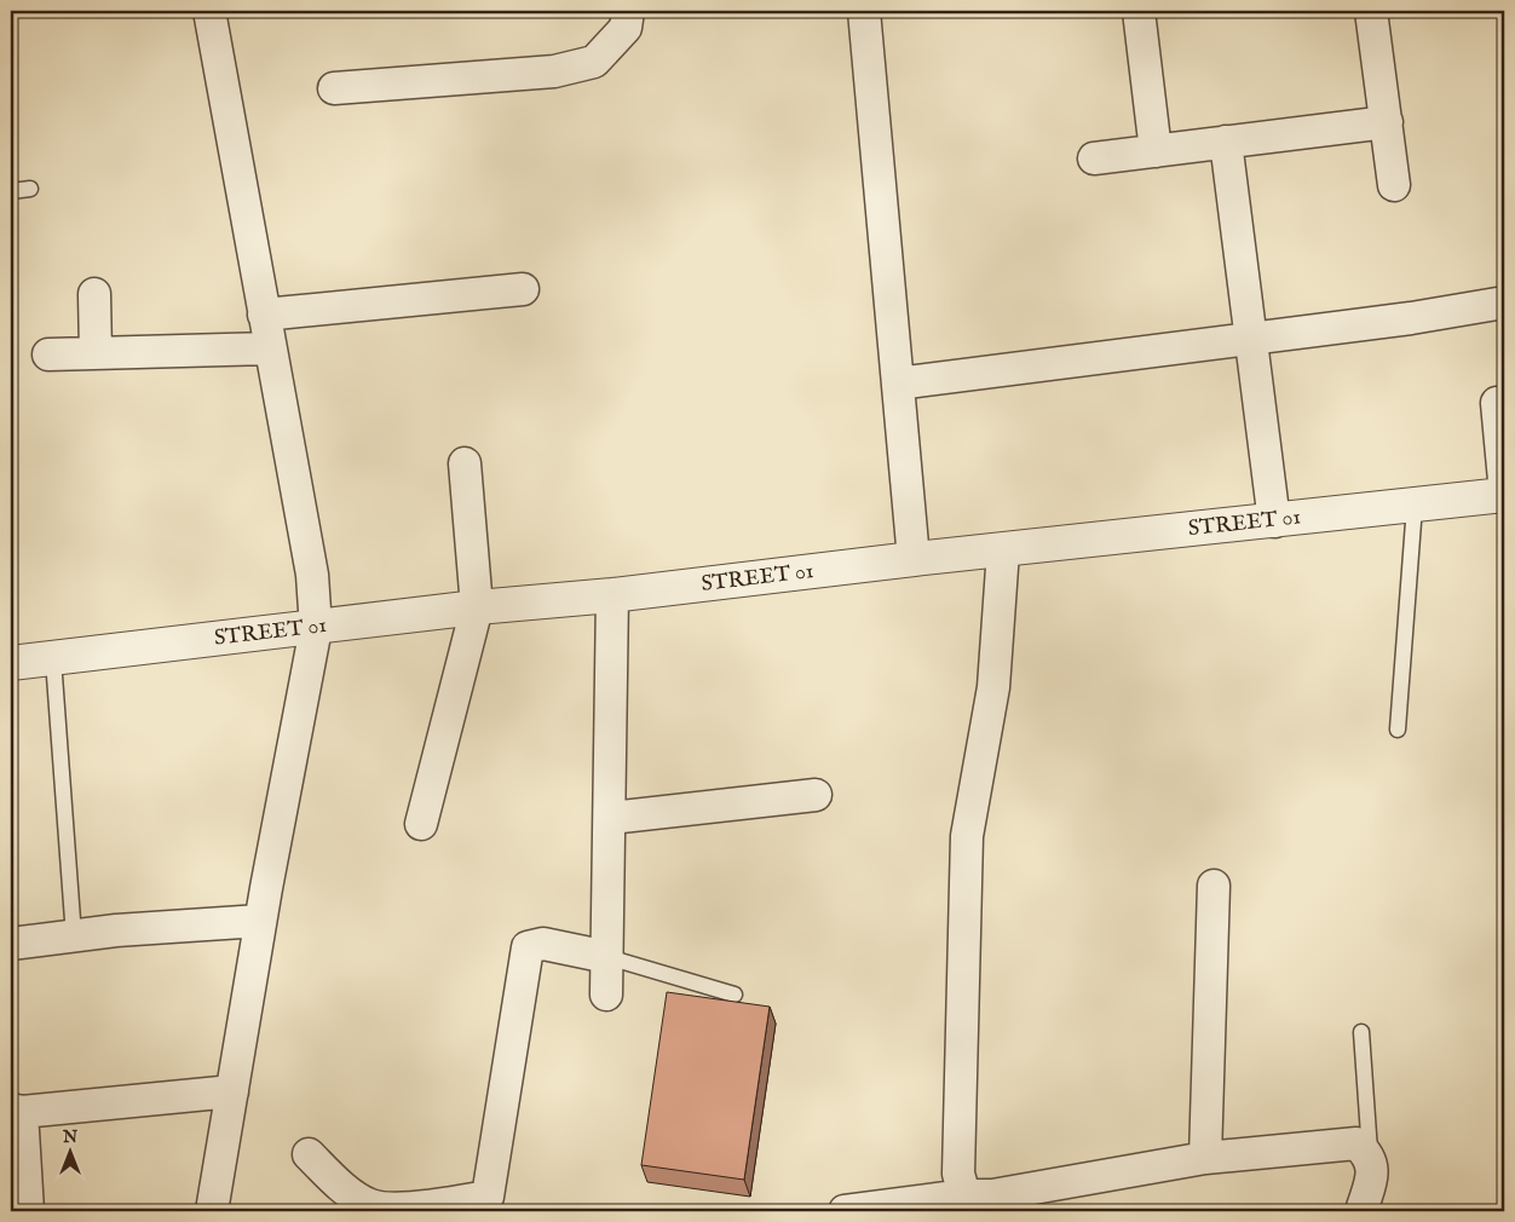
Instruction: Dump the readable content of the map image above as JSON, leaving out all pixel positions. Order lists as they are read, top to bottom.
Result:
{
  "streets": {
    "street": ["STREET 01"]
  },
  "north": "top"
}
